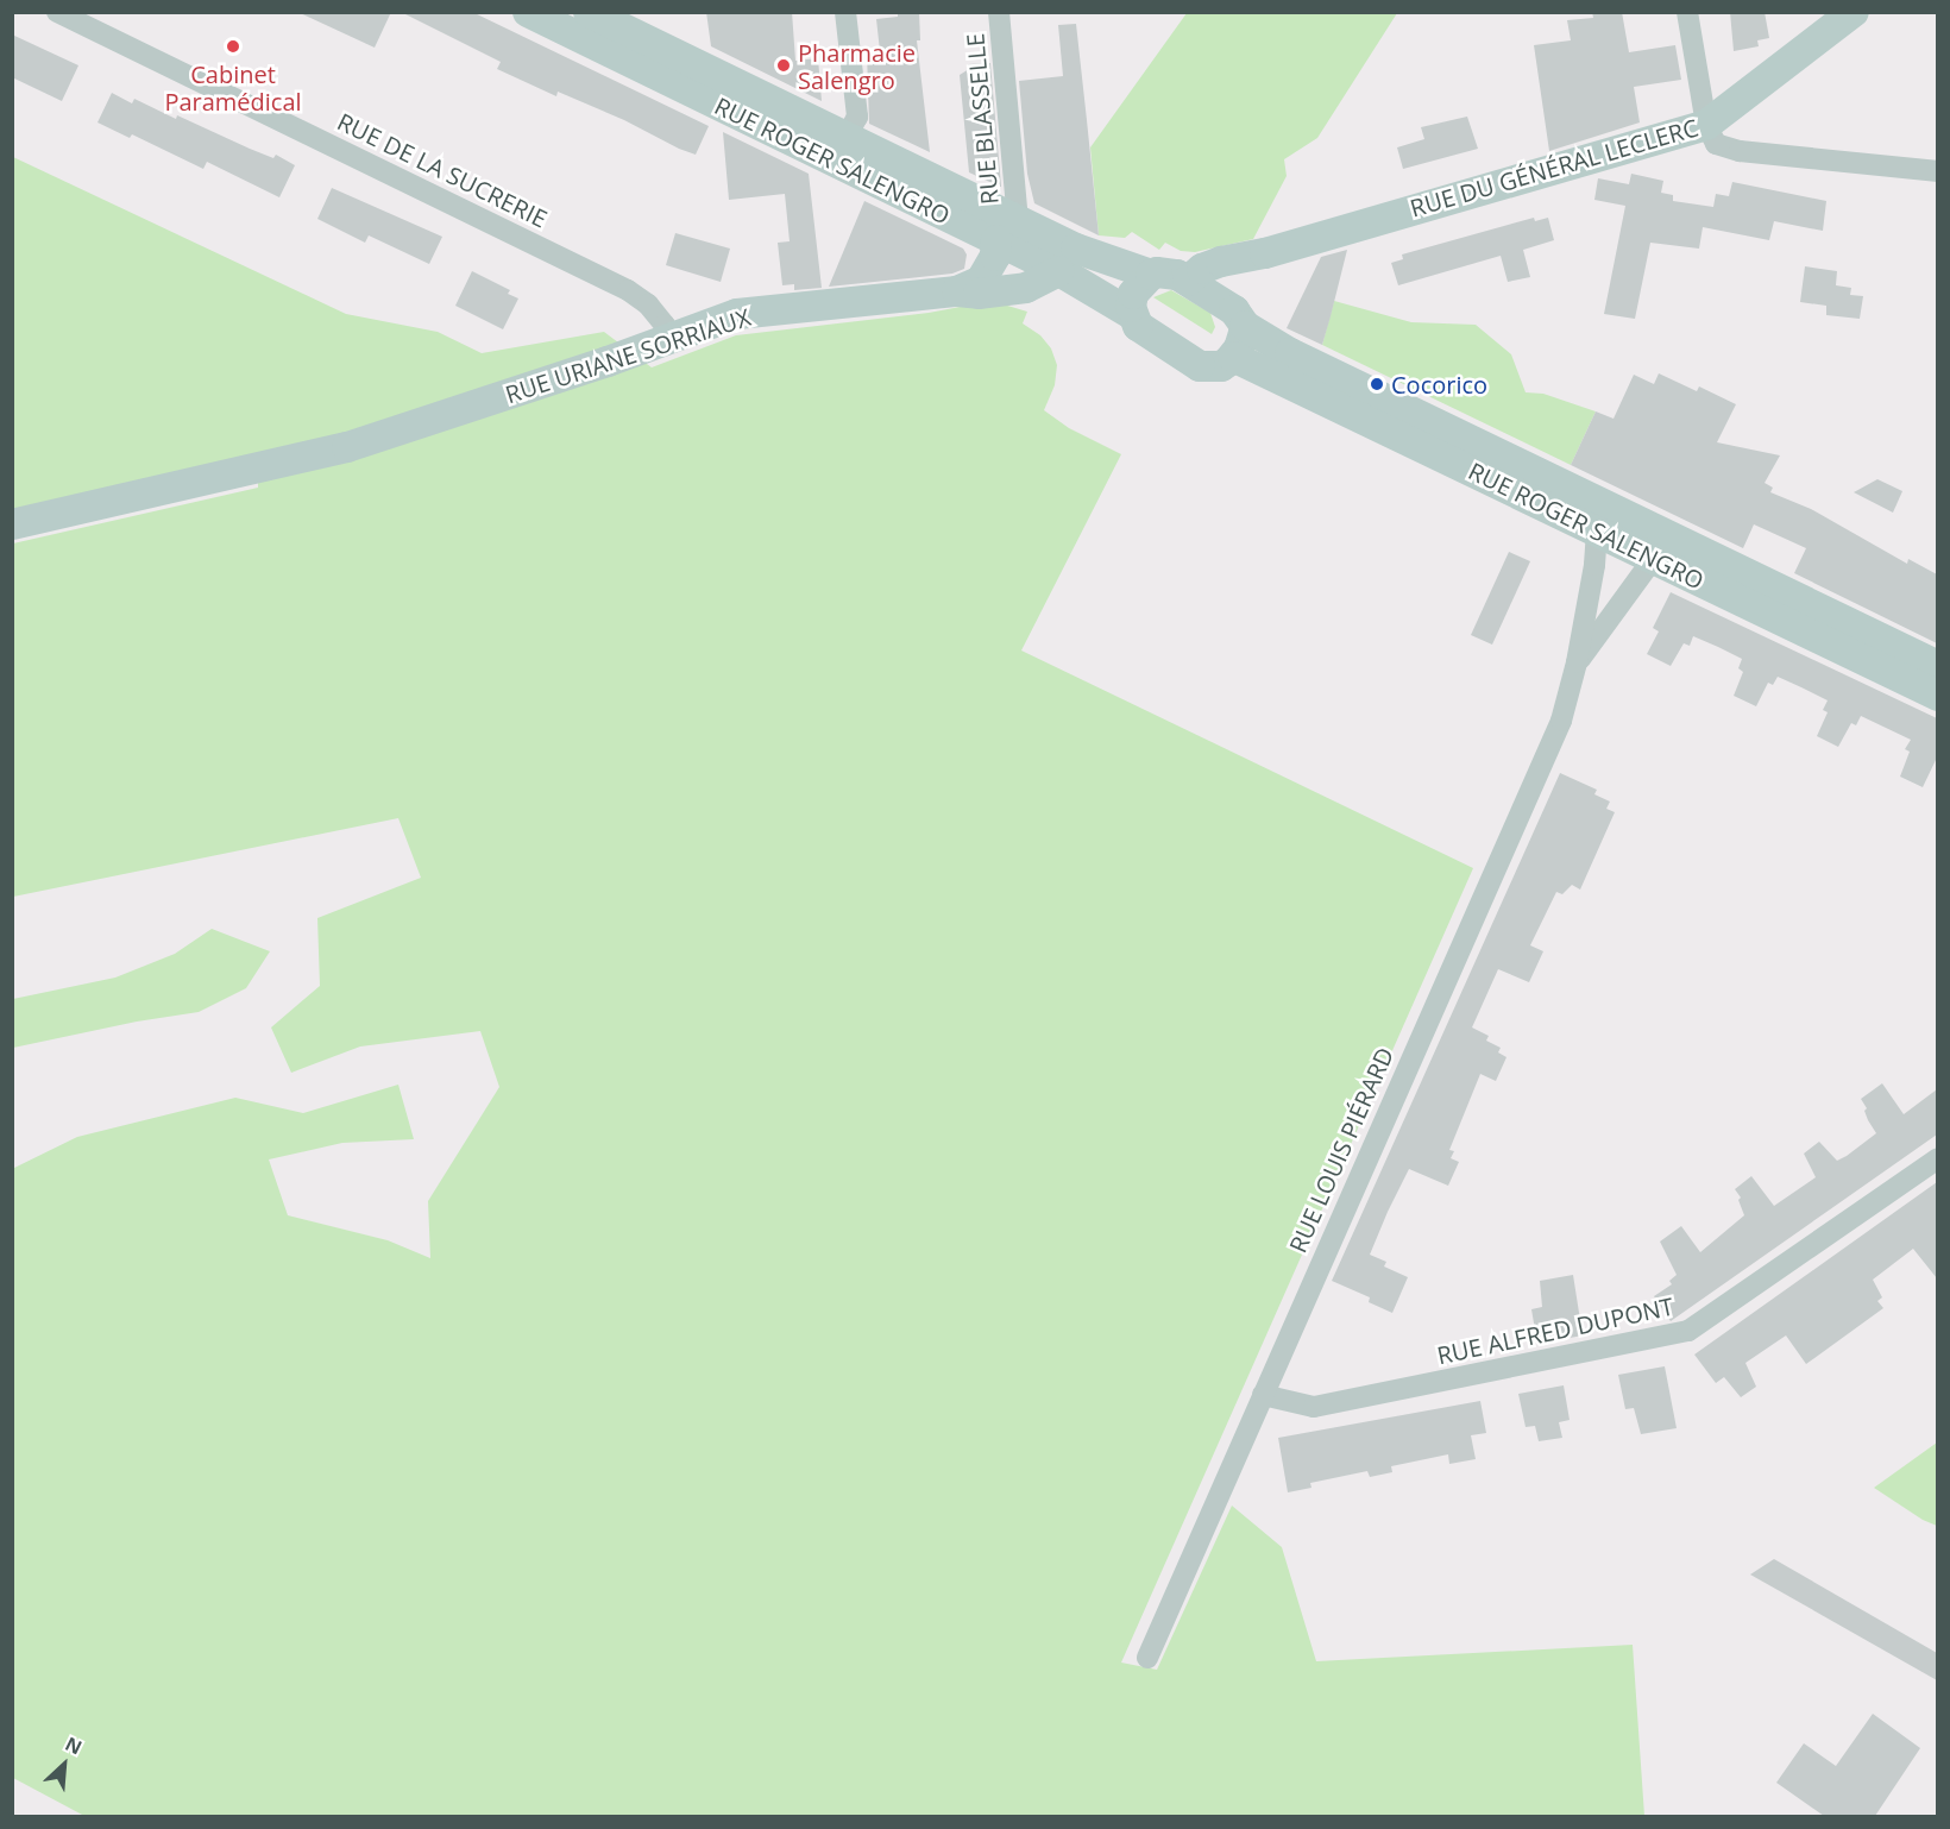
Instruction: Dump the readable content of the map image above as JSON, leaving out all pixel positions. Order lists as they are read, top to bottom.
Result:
{
  "streets": {
    "main road": ["RUE ROGER SALENGRO", "RUE DU GÉNÉRAL LECLERC", "RUE URIANE SORRIAUX"],
    "street": [
      "RUE BLASSELLE",
      "RUE DE LA SUCRERIE",
      "RUE LOUIS PIÉRARD",
      "RUE ALFRED DUPONT"
    ]
  },
  "crossings": [
    ["RUE BLASSELLE", "RUE ROGER SALENGRO"],
    ["RUE BLASSELLE", "RUE URIANE SORRIAUX"],
    ["RUE ROGER SALENGRO", "RUE DU GÉNÉRAL LECLERC"],
    ["RUE ROGER SALENGRO", "RUE URIANE SORRIAUX"],
    ["RUE ROGER SALENGRO", "RUE LOUIS PIÉRARD"],
    ["RUE DE LA SUCRERIE", "RUE URIANE SORRIAUX"],
    ["RUE LOUIS PIÉRARD", "RUE ALFRED DUPONT"]
  ],
  "places": ["Cabinet Paramédical", "Pharmacie Salengro", "Cocorico"],
  "north": "top right"
}
